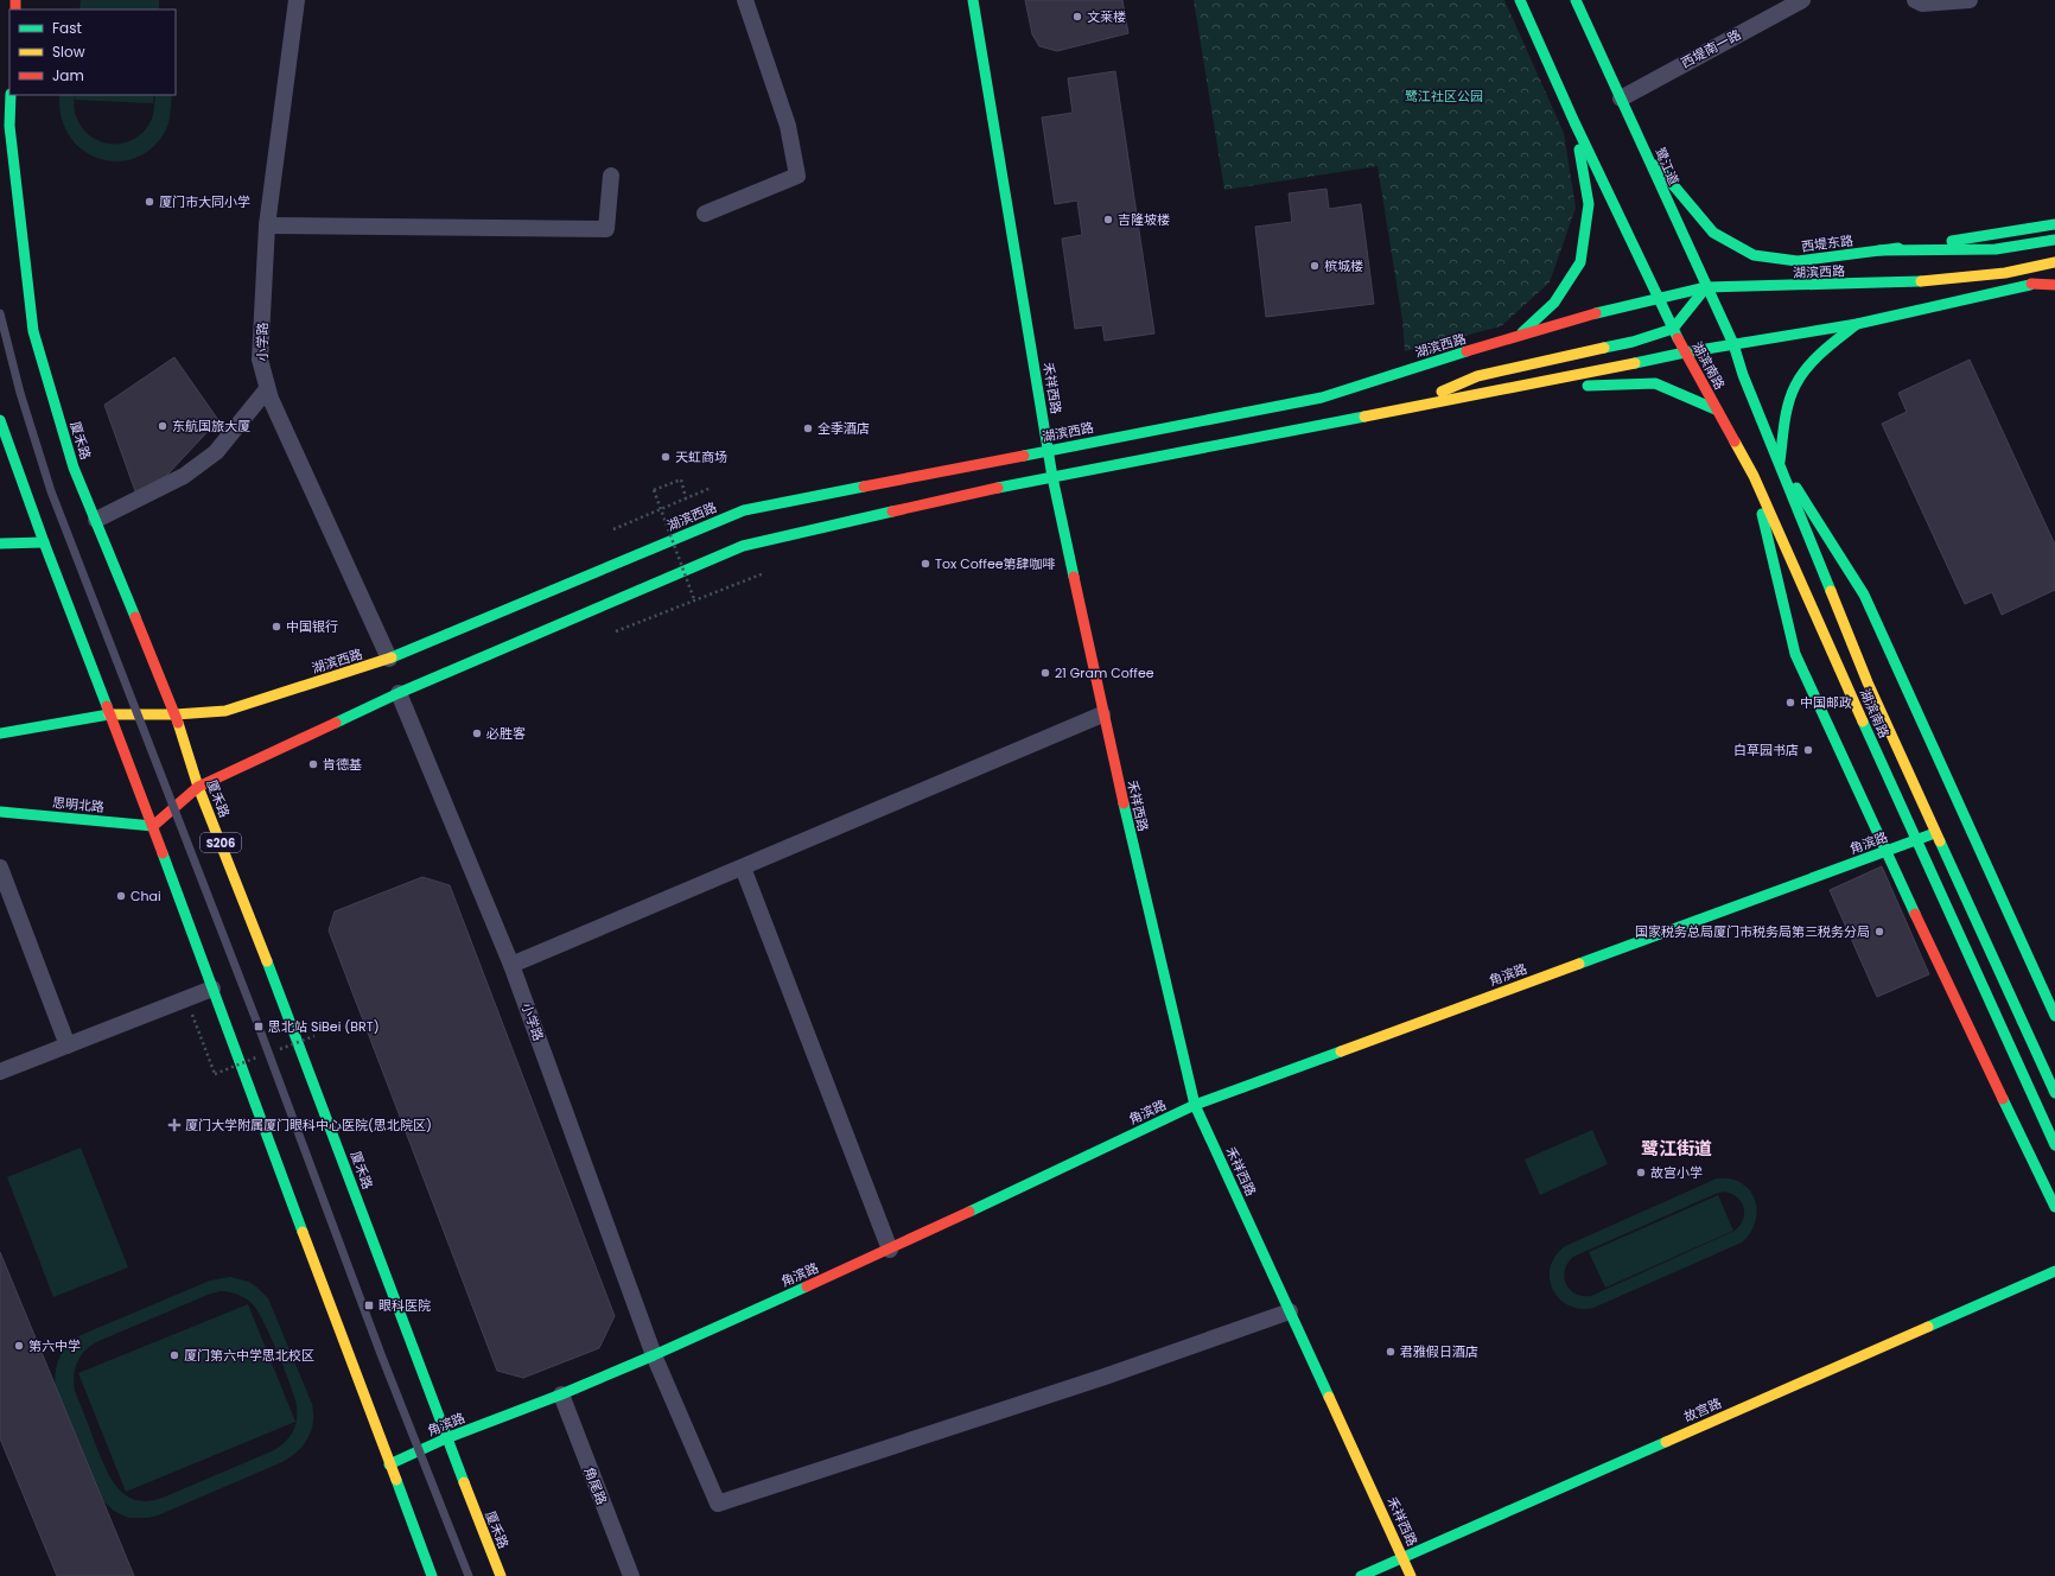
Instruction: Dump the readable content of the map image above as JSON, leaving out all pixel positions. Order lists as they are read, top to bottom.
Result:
{
  "streets": {
    "main road": [
      "鹭江道",
      "西堤东路",
      "湖滨西路",
      "湖滨南路",
      "禾祥西路",
      "厦禾路",
      "思明北路",
      "S206",
      "角滨路",
      "故宫路"
    ],
    "street": ["西堤南一路", "小学路", "角尾路"]
  },
  "crossings": [
    ["西堤南一路", "鹭江道"],
    ["鹭江道", "西堤东路"],
    ["鹭江道", "湖滨西路"],
    ["鹭江道", "湖滨南路"],
    ["湖滨西路", "小学路"],
    ["湖滨西路", "湖滨南路"],
    ["湖滨西路", "禾祥西路"],
    ["湖滨西路", "厦禾路"],
    ["小学路", "禾祥西路"],
    ["小学路", "角滨路"],
    ["湖滨南路", "角滨路"],
    ["禾祥西路", "角滨路"],
    ["禾祥西路", "故宫路"],
    ["厦禾路", "角滨路"],
    ["角滨路", "角尾路"]
  ],
  "districts": ["鹭江街道"],
  "parks": ["鹭江社区公园"],
  "places": {
    "other": [
      "文莱楼",
      "厦门市大同小学",
      "吉隆坡楼",
      "槟城楼",
      "东航国旅大厦",
      "全季酒店",
      "天虹商场",
      "Tox Coffee第肆咖啡",
      "中国银行",
      "21 Gram Coffee",
      "中国邮政",
      "必胜客",
      "白草园书店",
      "肯德基",
      "Chai",
      "国家税务总局厦门市税务局第三税务分局",
      "故宫小学",
      "第六中学",
      "君雅假日酒店",
      "厦门第六中学思北校区"
    ],
    "transit": ["思北站 SiBei (BRT)", "眼科医院"],
    "health": ["厦门大学附属厦门眼科中心医院(思北院区)"]
  },
  "legend": ["Fast", "Slow", "Jam"]
}
